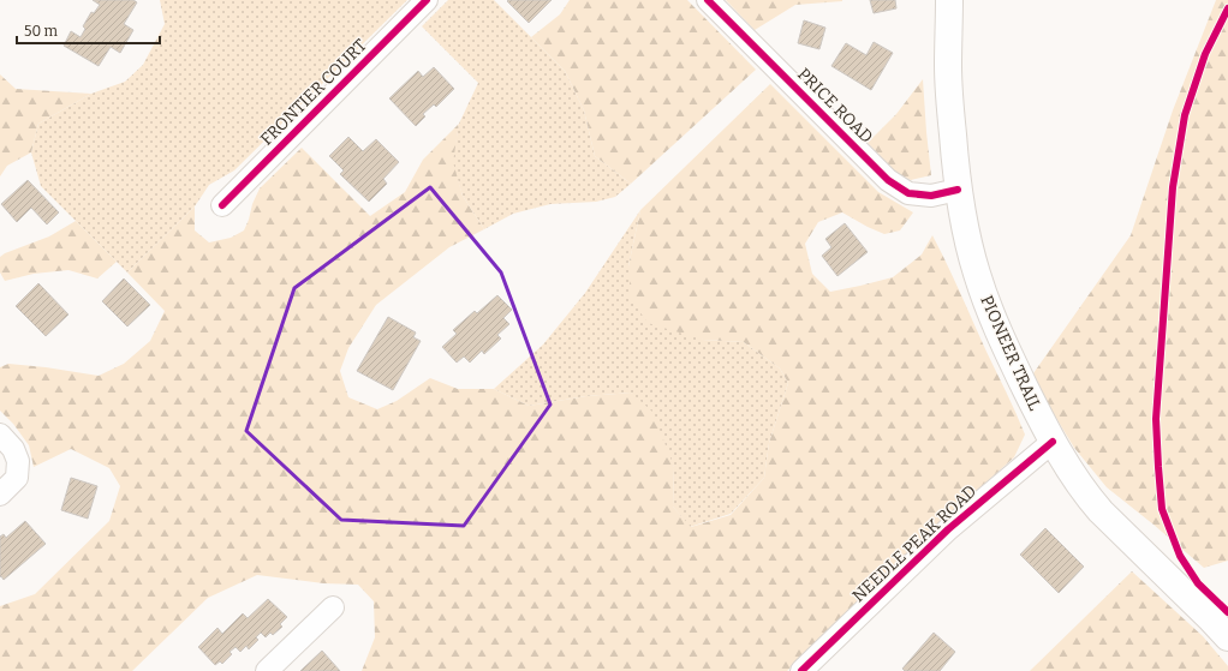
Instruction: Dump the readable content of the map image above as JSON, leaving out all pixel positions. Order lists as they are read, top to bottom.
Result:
{
  "streets": {
    "main road": ["PIONEER TRAIL"],
    "street": ["FRONTIER COURT", "PRICE ROAD", "NEEDLE PEAK ROAD"]
  },
  "crossings": [
    ["PRICE ROAD", "PIONEER TRAIL"],
    ["PIONEER TRAIL", "NEEDLE PEAK ROAD"]
  ],
  "scale_bar": "50 m"
}
